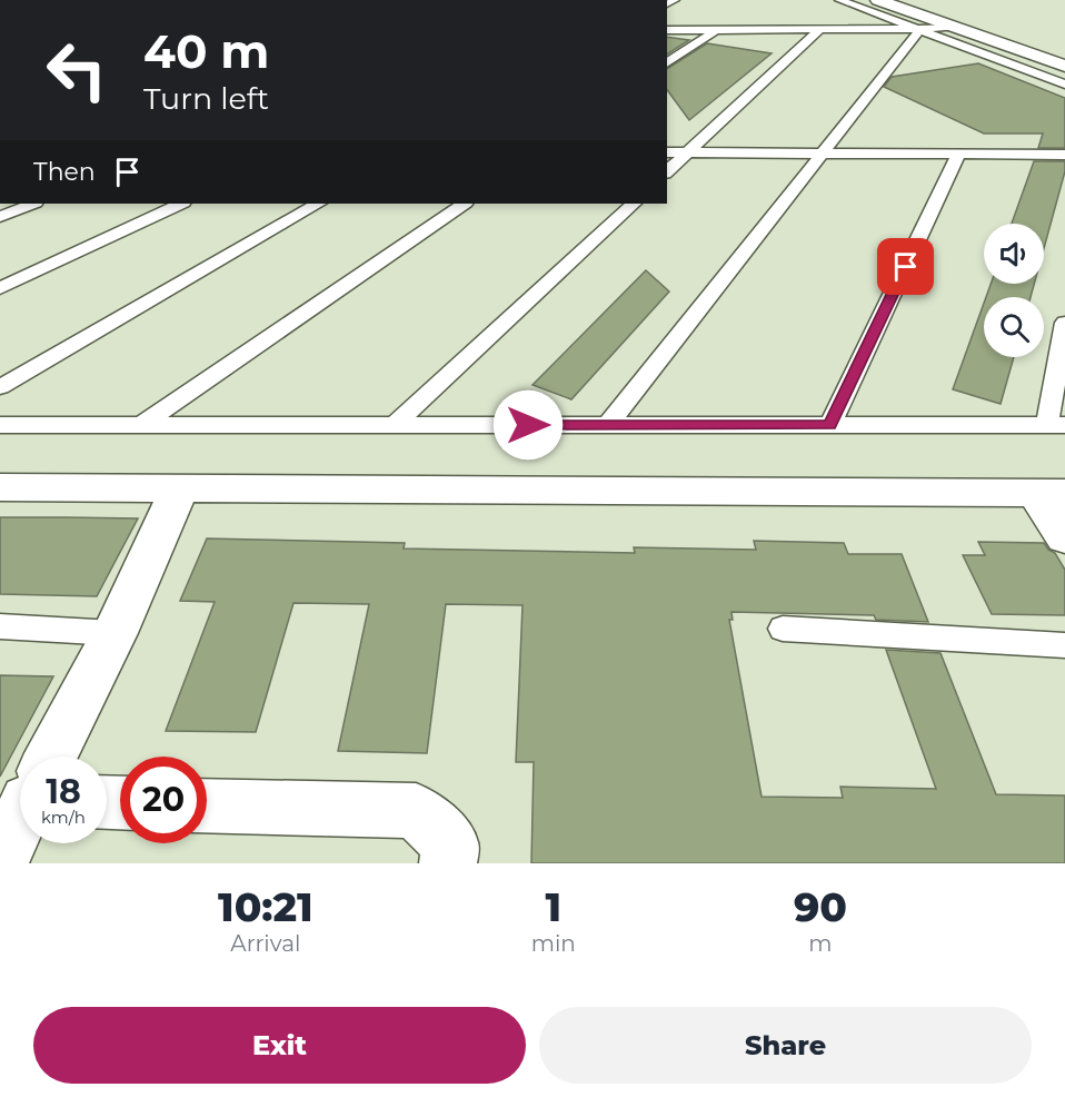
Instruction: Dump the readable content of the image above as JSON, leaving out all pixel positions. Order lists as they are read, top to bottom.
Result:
{
  "page": {
    "turn": ["40 m", "Turn left"],
    "then": "Then",
    "speed": "18 km/h",
    "limit": "20",
    "eta": [
      "10:21",
      "Arrival",
      "1",
      "min",
      "90",
      "m"
    ],
    "buttons": ["Exit", "Share"]
  }
}
